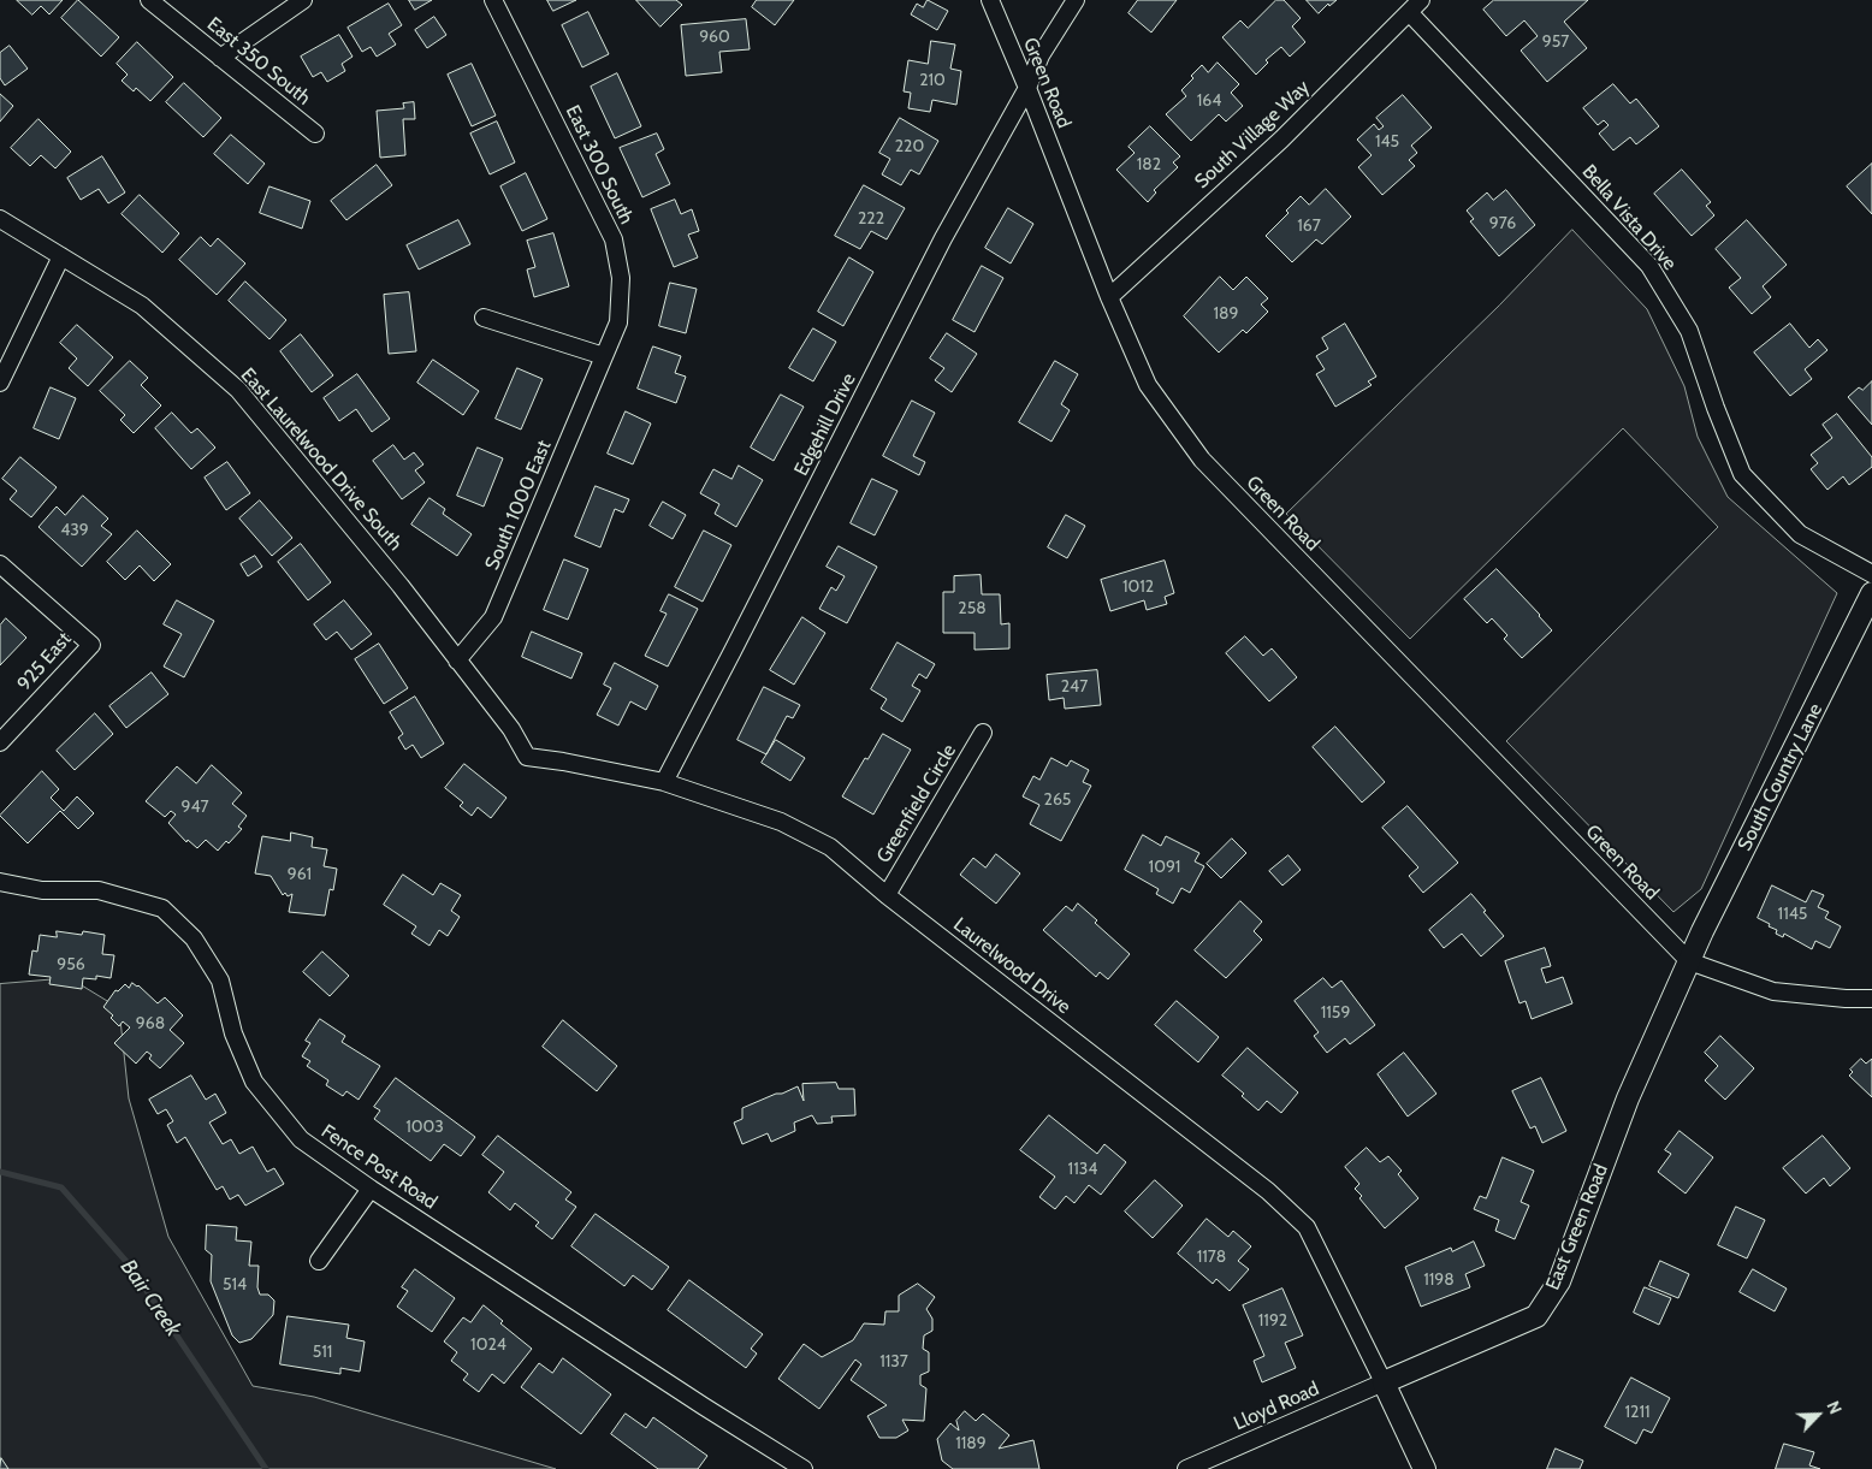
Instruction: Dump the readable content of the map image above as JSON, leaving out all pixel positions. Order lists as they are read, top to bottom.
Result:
{
  "streets": {
    "street": [
      "East 350 South",
      "Green Road",
      "South Village Way",
      "East 300 South",
      "Bella Vista Drive",
      "Edgehill Drive",
      "East Laurelwood Drive South",
      "South 1000 East",
      "925 East",
      "South Country Lane",
      "Greenfield Circle",
      "Laurelwood Drive",
      "Fence Post Road",
      "East Green Road",
      "Lloyd Road"
    ]
  },
  "crossings": [
    ["Green Road", "South Village Way"],
    ["Green Road", "Edgehill Drive"],
    ["Green Road", "South Country Lane"],
    ["Green Road", "East Green Road"],
    ["South Village Way", "Bella Vista Drive"],
    ["East 300 South", "South 1000 East"],
    ["Edgehill Drive", "Laurelwood Drive"],
    ["East Laurelwood Drive South", "South 1000 East"],
    ["East Laurelwood Drive South", "Laurelwood Drive"],
    ["South Country Lane", "East Green Road"],
    ["Greenfield Circle", "Laurelwood Drive"],
    ["Laurelwood Drive", "East Green Road"],
    ["Laurelwood Drive", "Lloyd Road"],
    ["East Green Road", "Lloyd Road"]
  ],
  "water": ["Bair Creek"],
  "house_numbers": [
    "960",
    "957",
    "210",
    "164",
    "145",
    "220",
    "182",
    "222",
    "976",
    "167",
    "189",
    "439",
    "1012",
    "258",
    "247",
    "265",
    "947",
    "1091",
    "961",
    "1145",
    "956",
    "1159",
    "968",
    "1003",
    "1134",
    "1178",
    "1198",
    "514",
    "1192",
    "1024",
    "511",
    "1137",
    "1211",
    "1189"
  ],
  "north": "top right"
}
